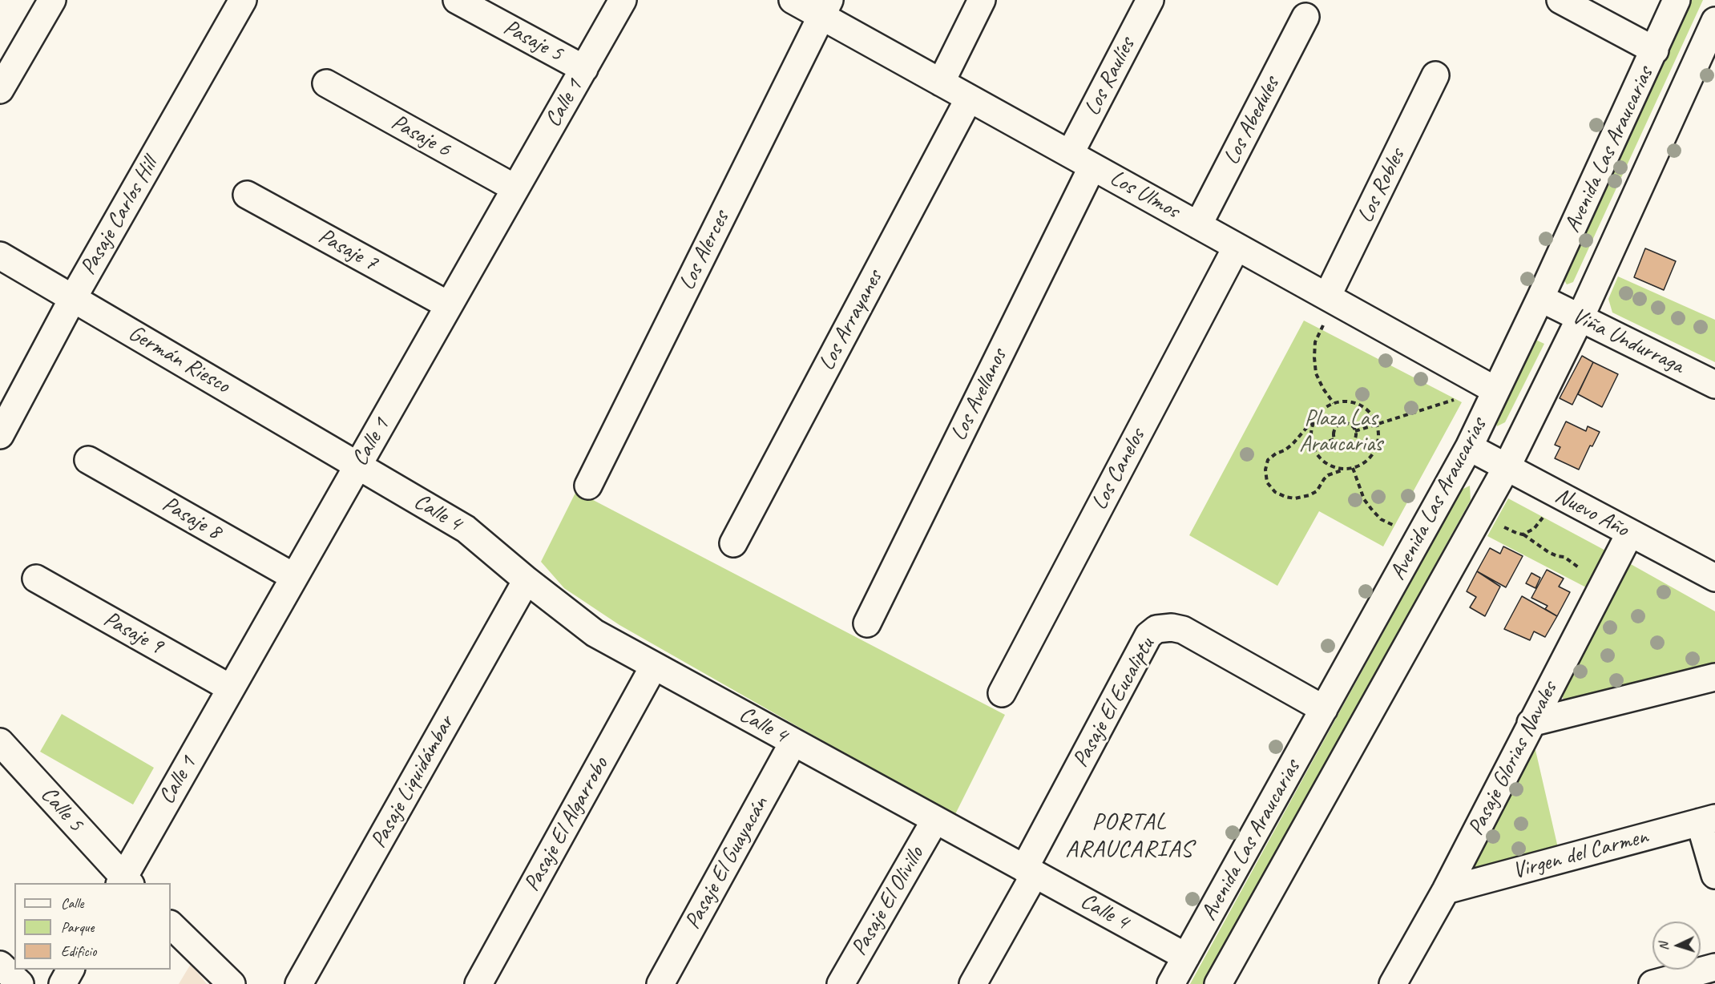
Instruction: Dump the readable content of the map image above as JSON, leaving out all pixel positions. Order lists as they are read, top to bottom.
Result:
{
  "streets": {
    "street": [
      "Pasaje 5",
      "Los Raulíes",
      "Calle 1",
      "Los Abedules",
      "Pasaje 6",
      "Avenida Las Araucarias",
      "Los Robles",
      "Los Ulmos",
      "Pasaje Carlos Hill",
      "Pasaje 7",
      "Los Alerces",
      "Los Arrayanes",
      "Viña Undurraga",
      "Germán Riesco",
      "Los Avellanos",
      "Los Canelos",
      "Calle 4",
      "Nuevo Año",
      "Pasaje 8",
      "Pasaje 9",
      "Pasaje El Eucaliptu",
      "Pasaje Glorias Navales",
      "Pasaje Liquidámbar",
      "Calle 5",
      "Pasaje El Algarrobo",
      "Virgen del Carmen",
      "Pasaje El Guayacán",
      "Pasaje El Olivillo"
    ]
  },
  "crossings": [
    ["Pasaje 5", "Calle 1"],
    ["Los Raulíes", "Los Ulmos"],
    ["Calle 1", "Pasaje 6"],
    ["Calle 1", "Pasaje 7"],
    ["Calle 1", "Germán Riesco"],
    ["Calle 1", "Calle 4"],
    ["Calle 1", "Pasaje 8"],
    ["Calle 1", "Pasaje 9"],
    ["Calle 1", "Calle 5"],
    ["Los Abedules", "Los Ulmos"],
    ["Avenida Las Araucarias", "Los Ulmos"],
    ["Avenida Las Araucarias", "Viña Undurraga"],
    ["Avenida Las Araucarias", "Calle 4"],
    ["Avenida Las Araucarias", "Nuevo Año"],
    ["Avenida Las Araucarias", "Pasaje El Eucaliptu"],
    ["Los Robles", "Los Ulmos"],
    ["Los Ulmos", "Los Alerces"],
    ["Los Ulmos", "Los Arrayanes"],
    ["Los Ulmos", "Los Avellanos"],
    ["Los Ulmos", "Los Canelos"],
    ["Pasaje Carlos Hill", "Germán Riesco"],
    ["Germán Riesco", "Calle 4"],
    ["Calle 4", "Pasaje El Eucaliptu"],
    ["Calle 4", "Pasaje Liquidámbar"],
    ["Calle 4", "Pasaje El Algarrobo"],
    ["Calle 4", "Pasaje El Guayacán"],
    ["Calle 4", "Pasaje El Olivillo"],
    ["Nuevo Año", "Pasaje Glorias Navales"],
    ["Pasaje Glorias Navales", "Virgen del Carmen"]
  ],
  "districts": ["PORTAL ARAUCARIAS"],
  "parks": ["Plaza Las Araucarias"],
  "legend": ["Calle", "Parque", "Edificio"],
  "north": "left"
}
